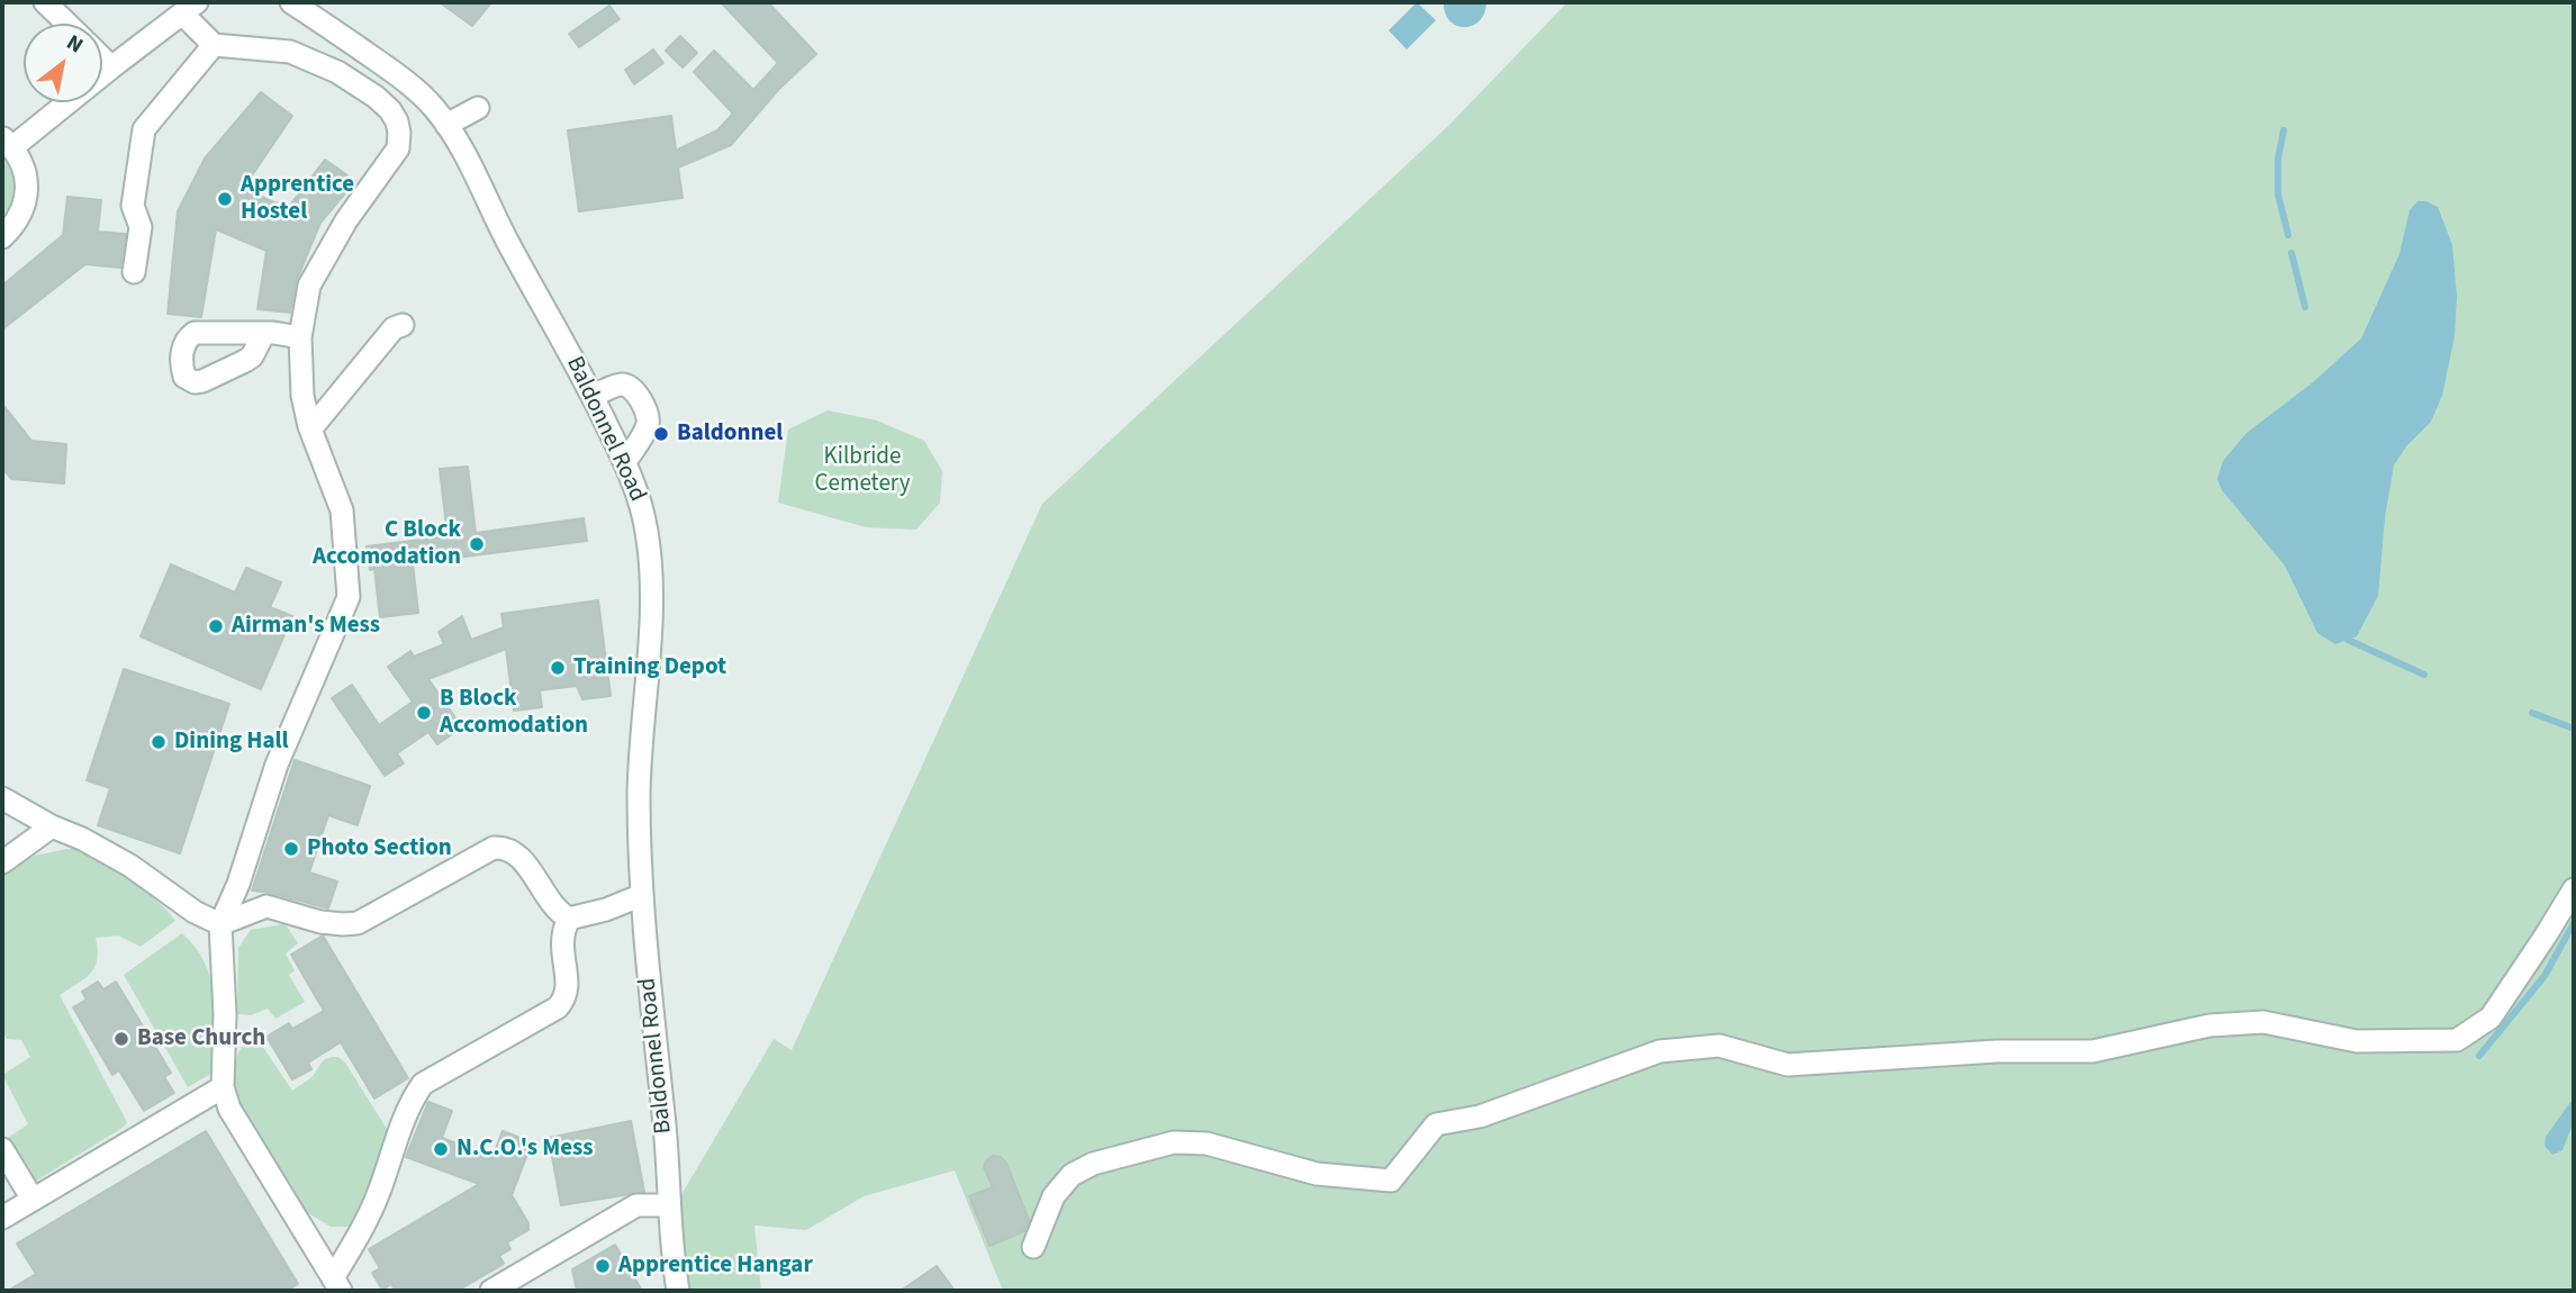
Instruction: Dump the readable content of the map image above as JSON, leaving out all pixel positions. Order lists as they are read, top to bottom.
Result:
{
  "streets": {
    "street": ["Baldonnel Road"]
  },
  "parks": ["Kilbride Cemetery"],
  "places": [
    "Apprentice Hostel",
    "Baldonnel",
    "C Block Accomodation",
    "Airman's Mess",
    "Training Depot",
    "B Block Accomodation",
    "Dining Hall",
    "Photo Section",
    "Base Church",
    "N.C.O.'s Mess",
    "Apprentice Hangar"
  ],
  "north": "top right"
}
